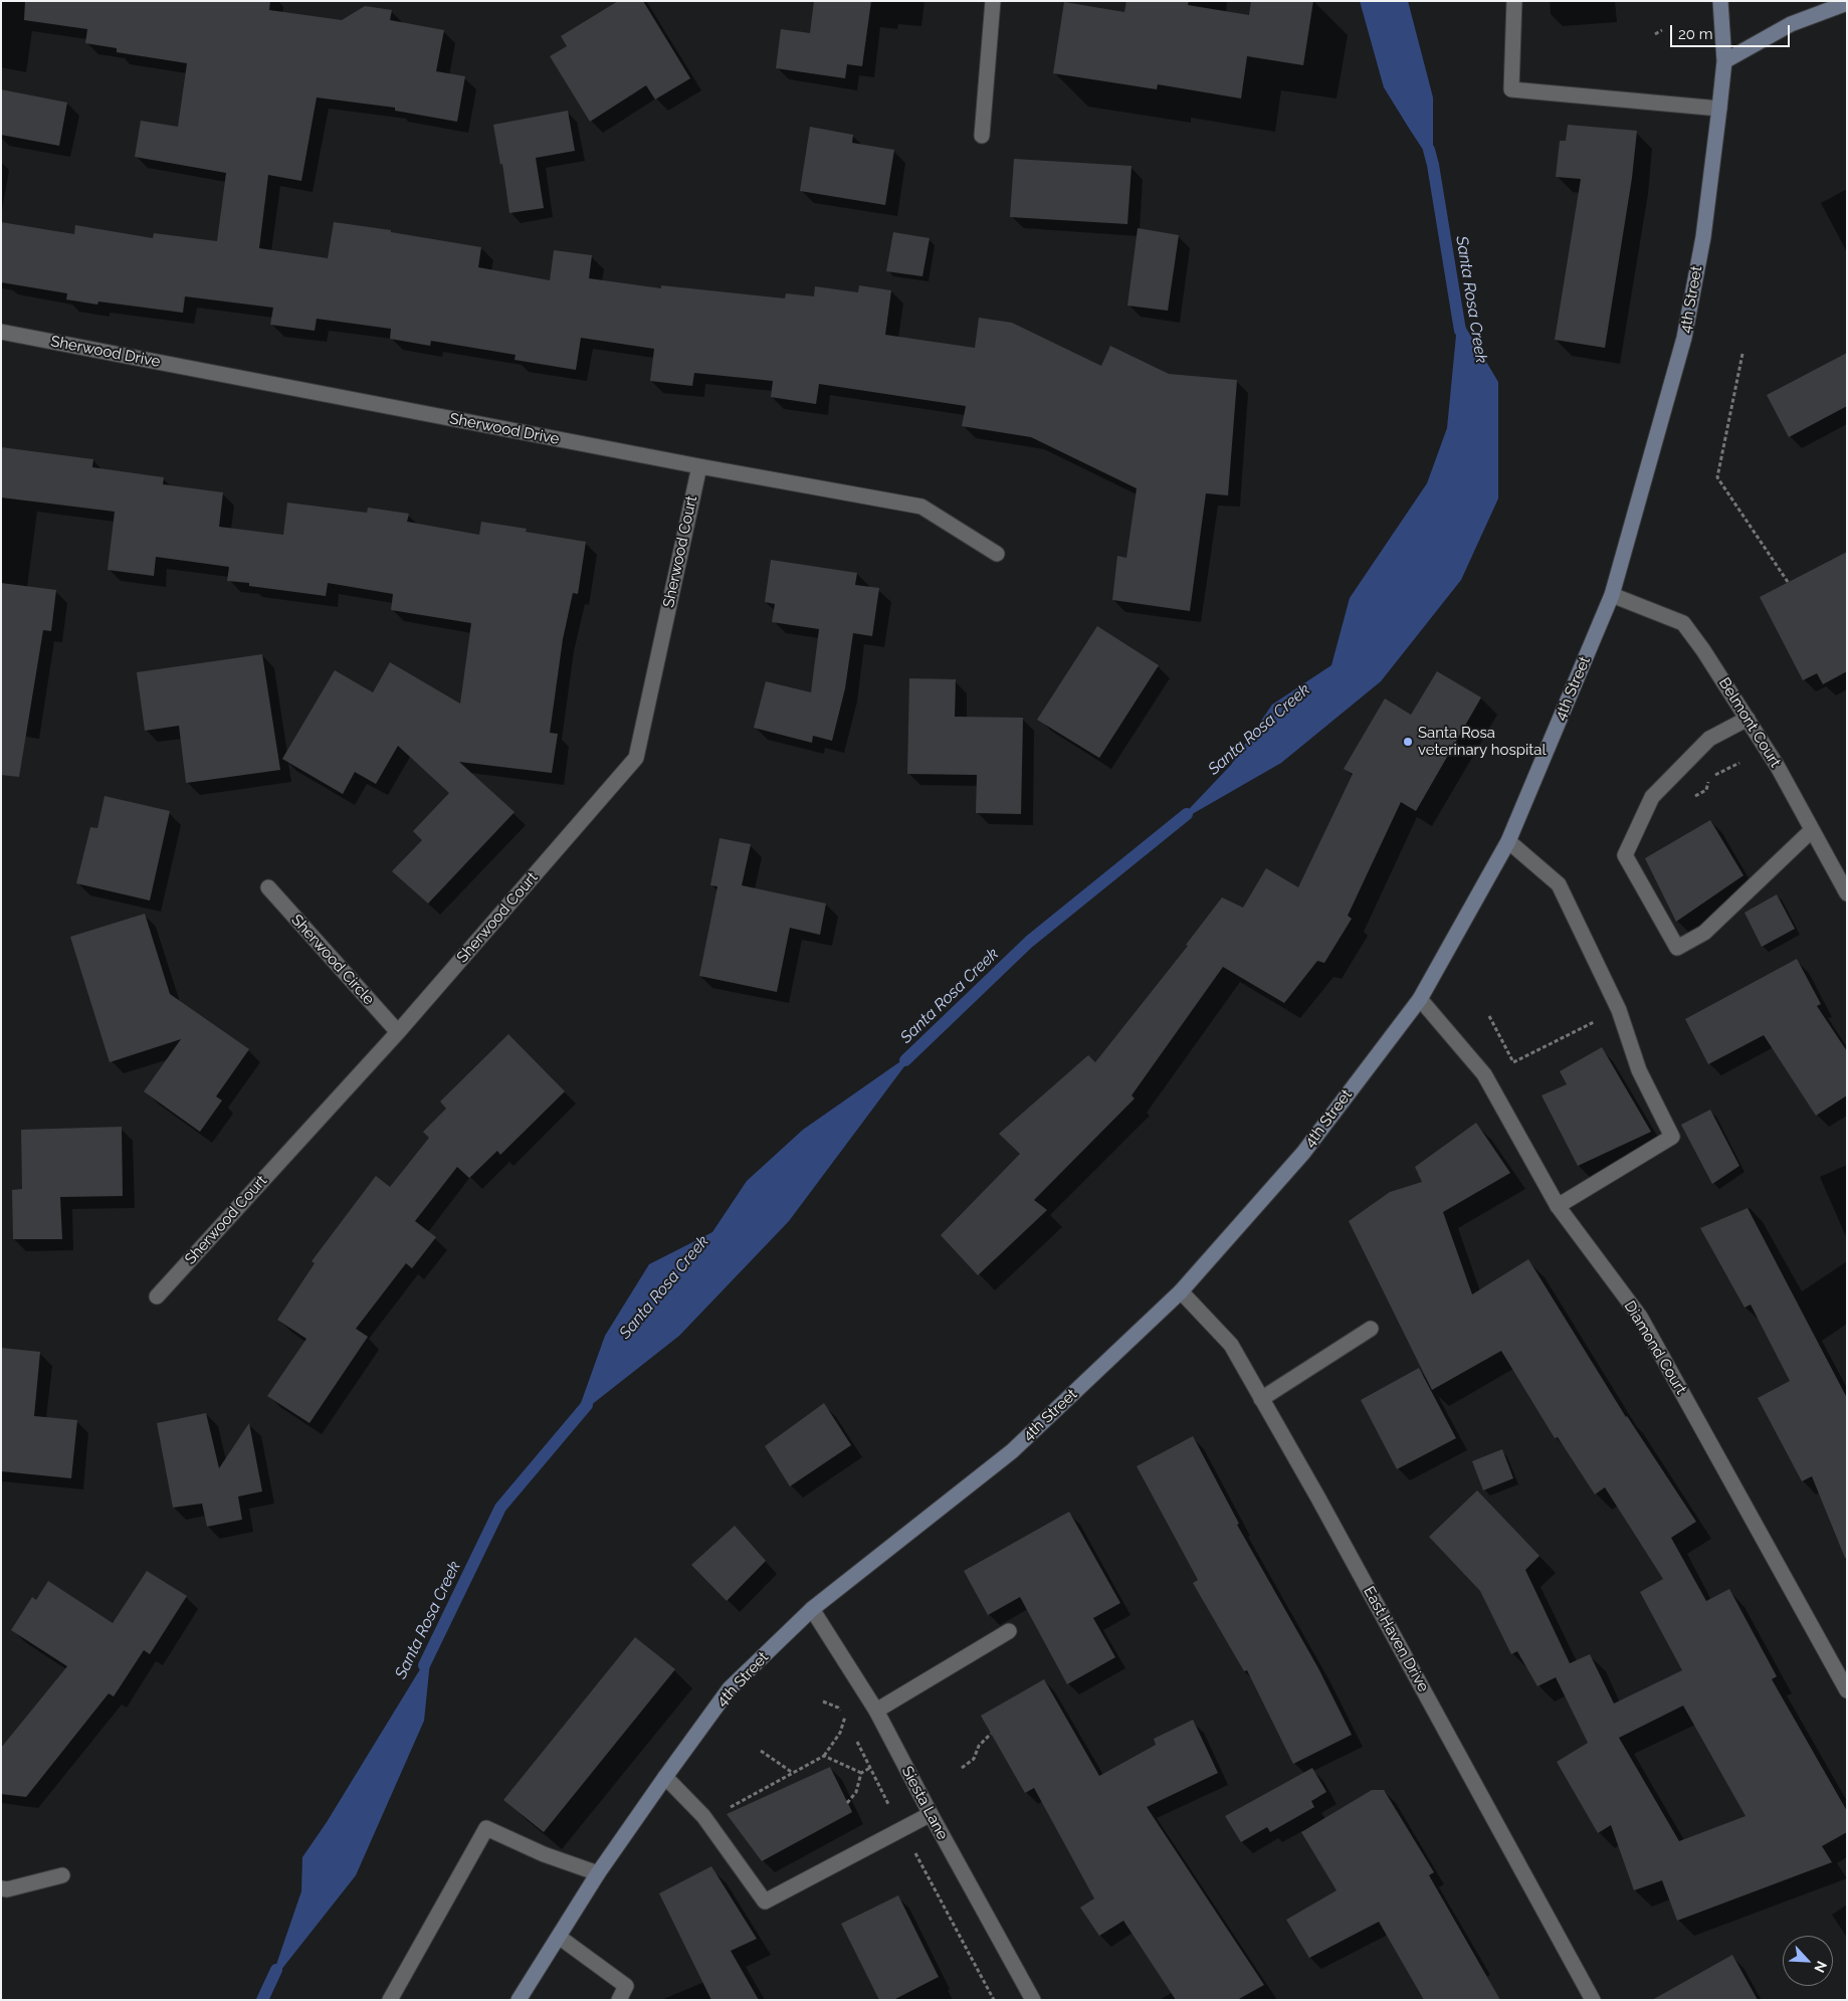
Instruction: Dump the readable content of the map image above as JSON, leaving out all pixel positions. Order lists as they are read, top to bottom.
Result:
{
  "streets": {
    "main road": ["4th Street"],
    "street": [
      "Sherwood Drive",
      "Sherwood Court",
      "Belmont Court",
      "Sherwood Circle",
      "Diamond Court",
      "East Haven Drive",
      "Siesta Lane"
    ]
  },
  "crossings": [
    ["4th Street", "Belmont Court"],
    ["4th Street", "Diamond Court"],
    ["4th Street", "East Haven Drive"],
    ["4th Street", "Siesta Lane"],
    ["Sherwood Drive", "Sherwood Court"],
    ["Sherwood Court", "Sherwood Circle"]
  ],
  "water": ["Santa Rosa Creek"],
  "places": ["Santa Rosa veterinary hospital"],
  "scale_bar": "20 m",
  "north": "bottom right"
}
